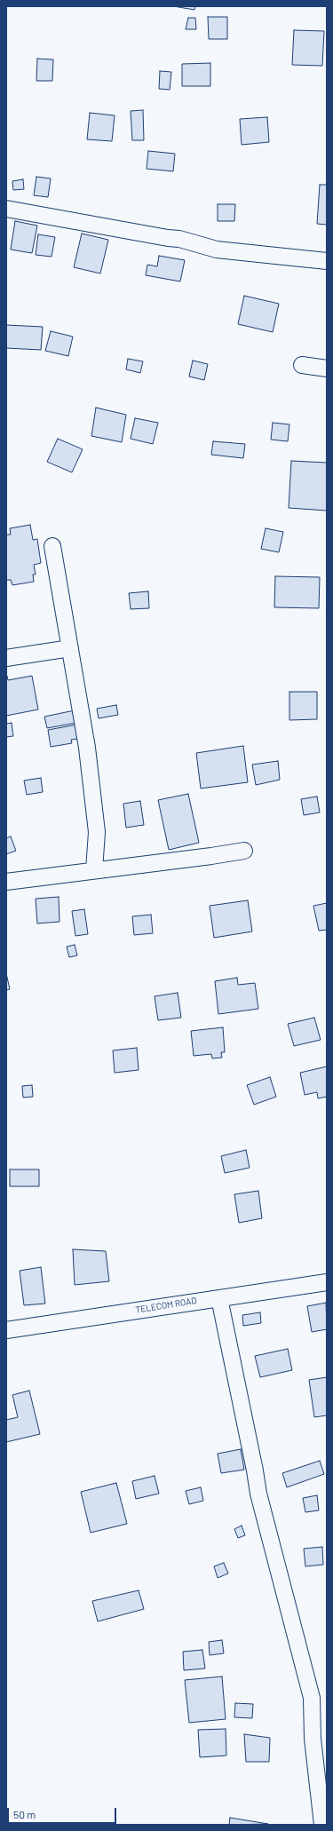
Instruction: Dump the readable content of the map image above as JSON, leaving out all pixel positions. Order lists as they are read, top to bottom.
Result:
{
  "streets": {
    "street": ["TELECOM ROAD"]
  },
  "scale_bar": "50 m"
}
